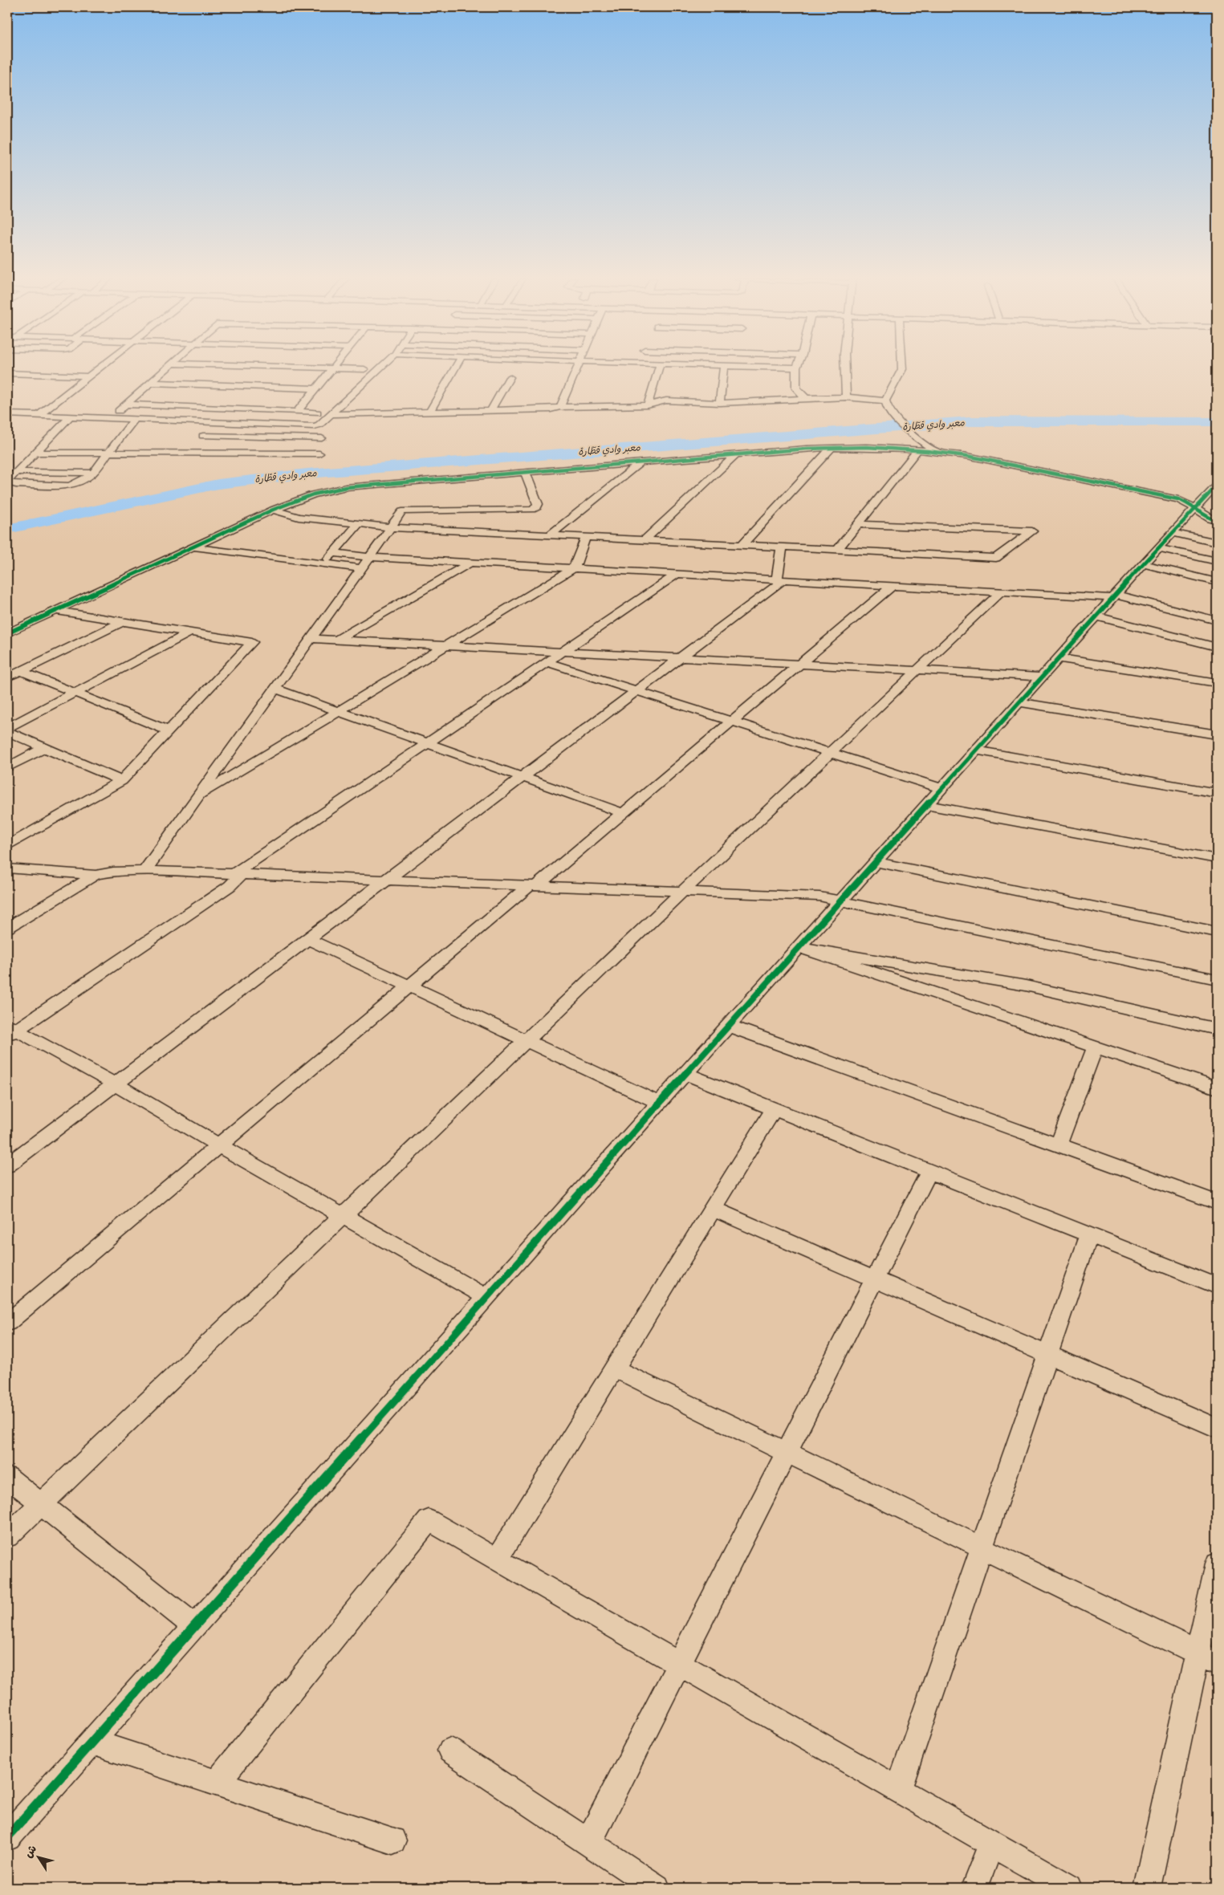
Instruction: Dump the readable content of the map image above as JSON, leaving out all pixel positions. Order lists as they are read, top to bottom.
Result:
{
  "water": ["معبر وادي قطّارة"],
  "north": "top left"
}
